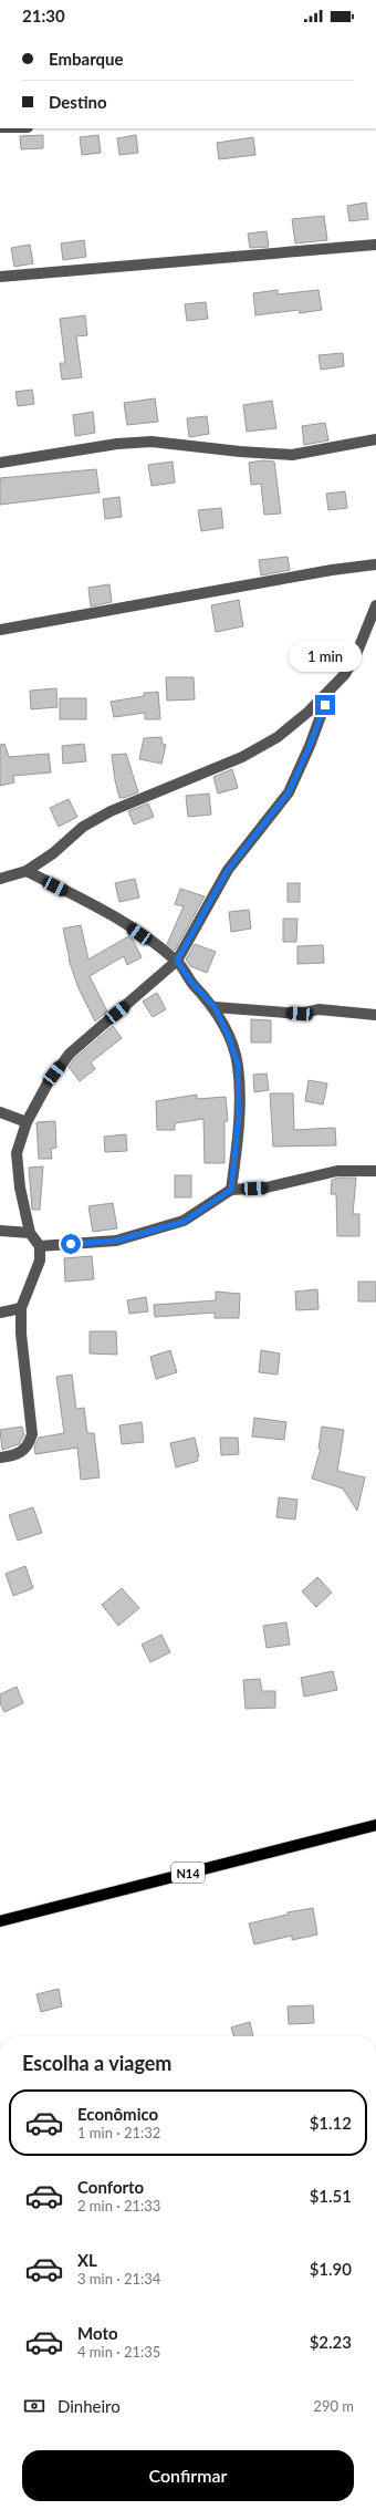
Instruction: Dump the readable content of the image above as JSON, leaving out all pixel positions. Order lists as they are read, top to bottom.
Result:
{
  "streets": {
    "main road": ["N14"]
  },
  "page": {
    "status": "21:30",
    "banner": ["Embarque", "Destino"],
    "bubble": "1 min",
    "heading": "Escolha a viagem",
    "list": [
      {
        "name": "Econômico",
        "note": "1 min · 21:32",
        "value": "$1.12"
      },
      {
        "name": "Conforto",
        "note": "2 min · 21:33",
        "value": "$1.51"
      },
      {
        "name": "XL",
        "note": "3 min · 21:34",
        "value": "$1.90"
      },
      {
        "name": "Moto",
        "note": "4 min · 21:35",
        "value": "$2.23"
      }
    ],
    "pay": ["Dinheiro", "290 m"],
    "buttons": "Confirmar"
  }
}
